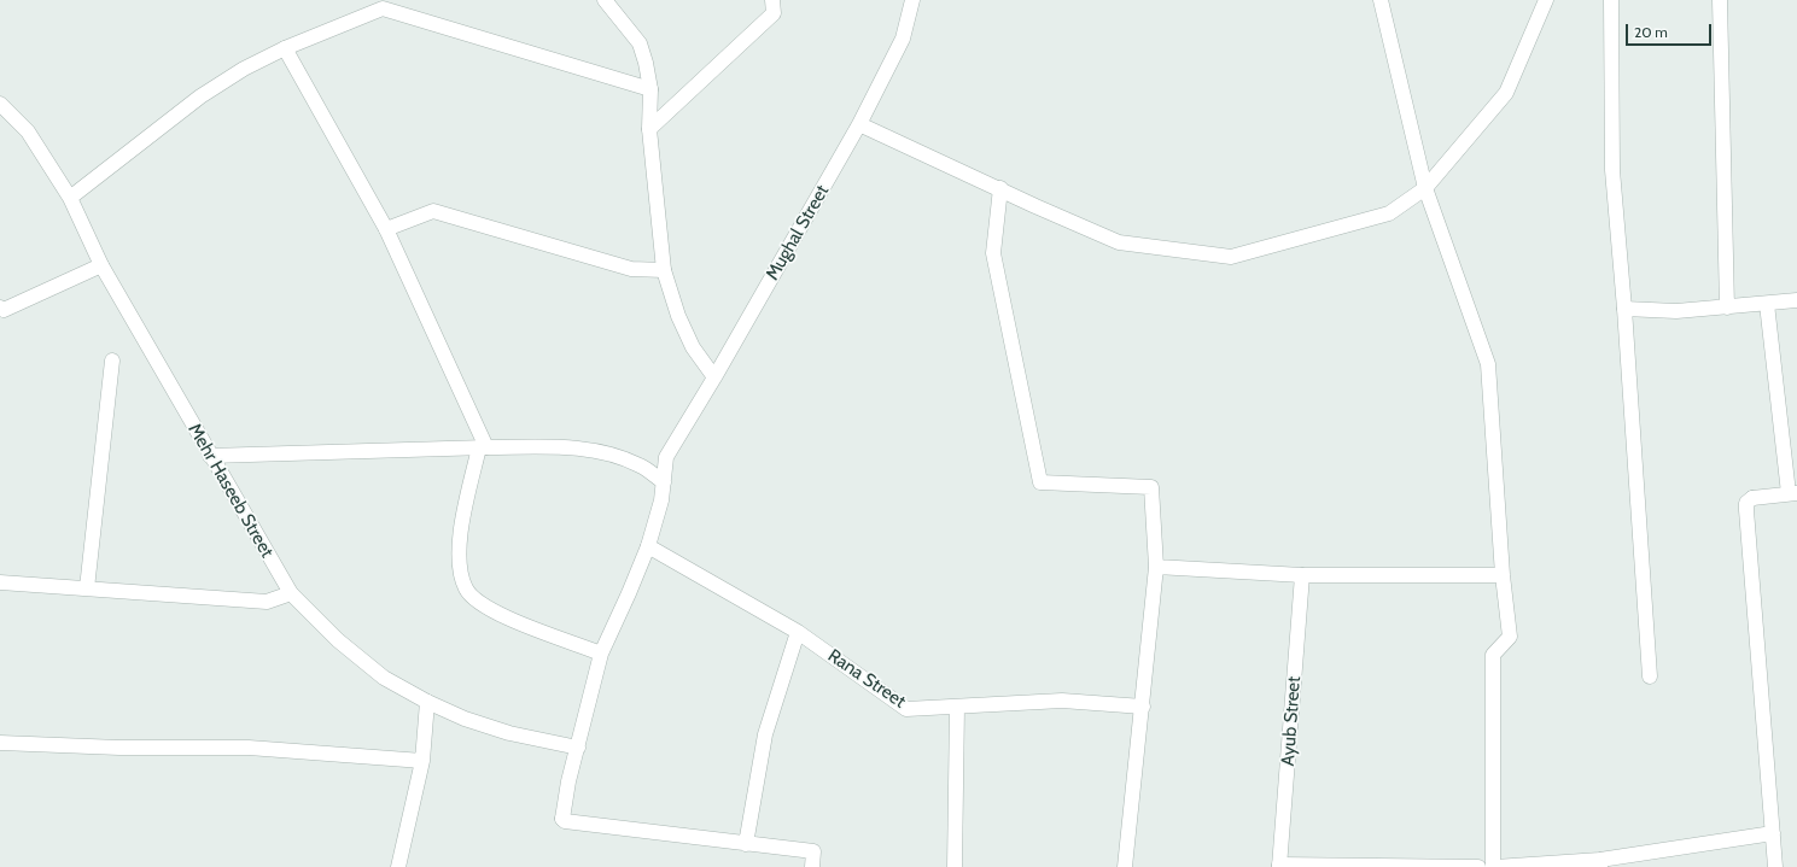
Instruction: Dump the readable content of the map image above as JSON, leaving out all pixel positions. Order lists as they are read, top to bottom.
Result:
{
  "streets": {
    "street": [
      "Mughal Street",
      "Mehr Haseeb Street",
      "Rana Street",
      "Ayub Street"
    ]
  },
  "scale_bar": "20 m"
}
